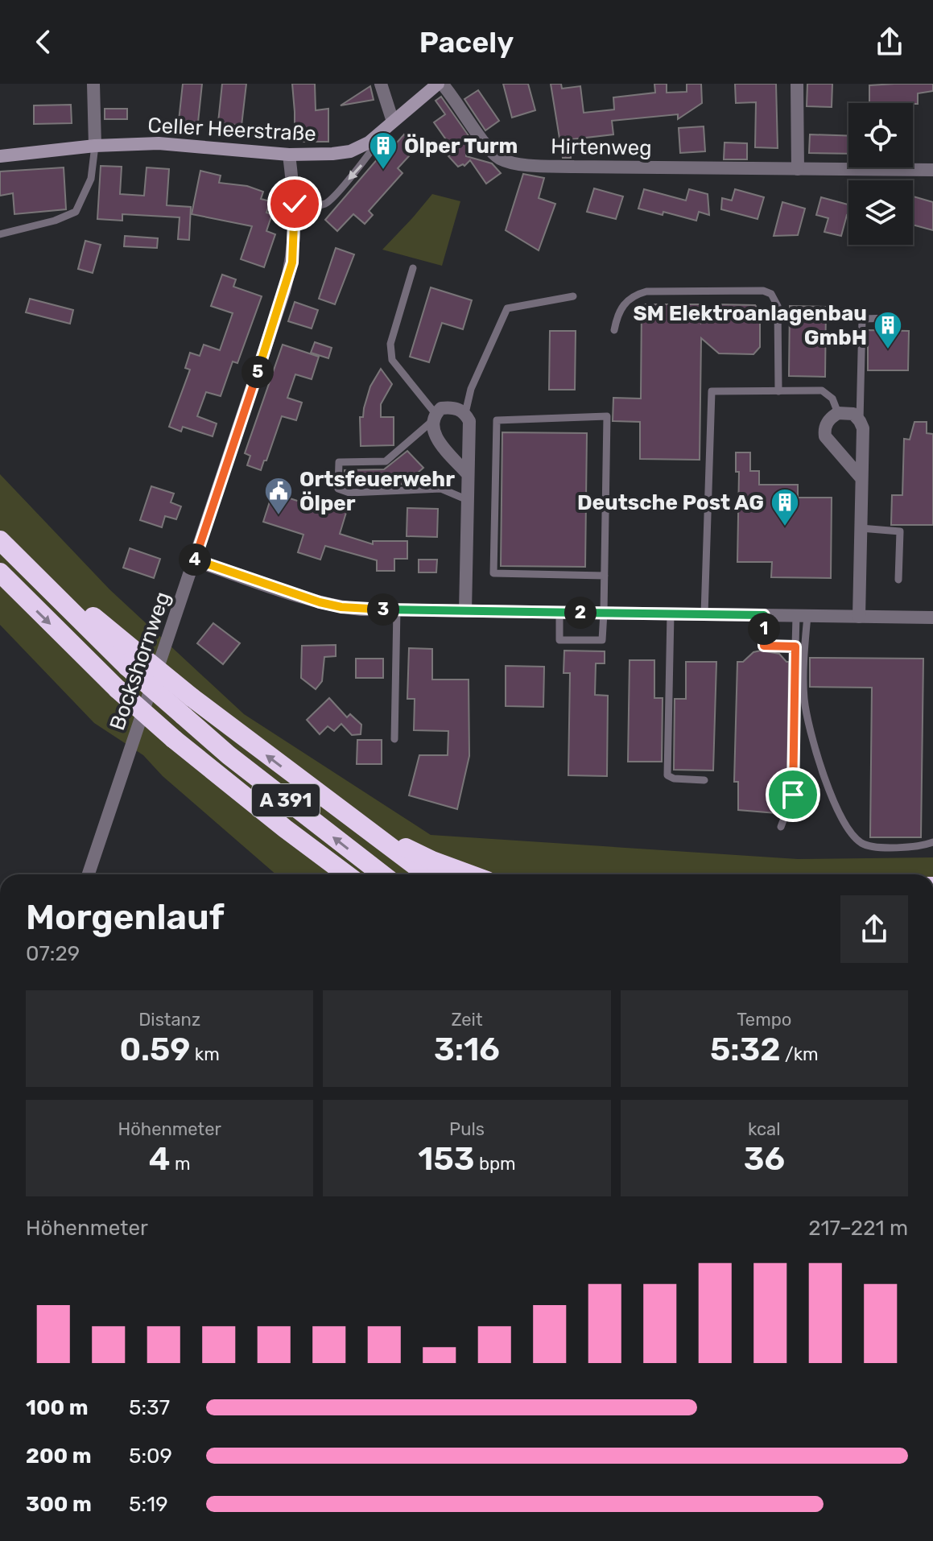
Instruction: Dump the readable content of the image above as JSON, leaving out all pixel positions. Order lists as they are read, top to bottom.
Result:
{
  "streets": {
    "highway": ["A 391"],
    "main road": ["Celler Heerstraße"],
    "street": ["Hirtenweg", "Bockshornweg"]
  },
  "crossings": [
    ["Celler Heerstraße", "Hirtenweg"],
    ["Celler Heerstraße", "Bockshornweg"]
  ],
  "places": {
    "building": ["Ölper Turm", "SM Elektroanlagenbau GmbH", "Deutsche Post AG"],
    "public building": ["Ortsfeuerwehr Ölper"]
  },
  "page": {
    "header": "Pacely",
    "pins": [
      "5",
      "4",
      "3",
      "2",
      "1"
    ],
    "heading": ["Morgenlauf", "07:29"],
    "stats": [
      ["Distanz", "0.59 km"],
      ["Zeit", "3:16"],
      ["Tempo", "5:32 /km"],
      ["Höhenmeter", "4 m"],
      ["Puls", "153 bpm"],
      ["kcal", "36"]
    ],
    "chart": ["Höhenmeter", "217–221 m"],
    "list": [
      {
        "name": "100 m",
        "note": "5:37"
      },
      {
        "name": "200 m",
        "note": "5:09"
      },
      {
        "name": "300 m",
        "note": "5:19"
      }
    ]
  }
}
